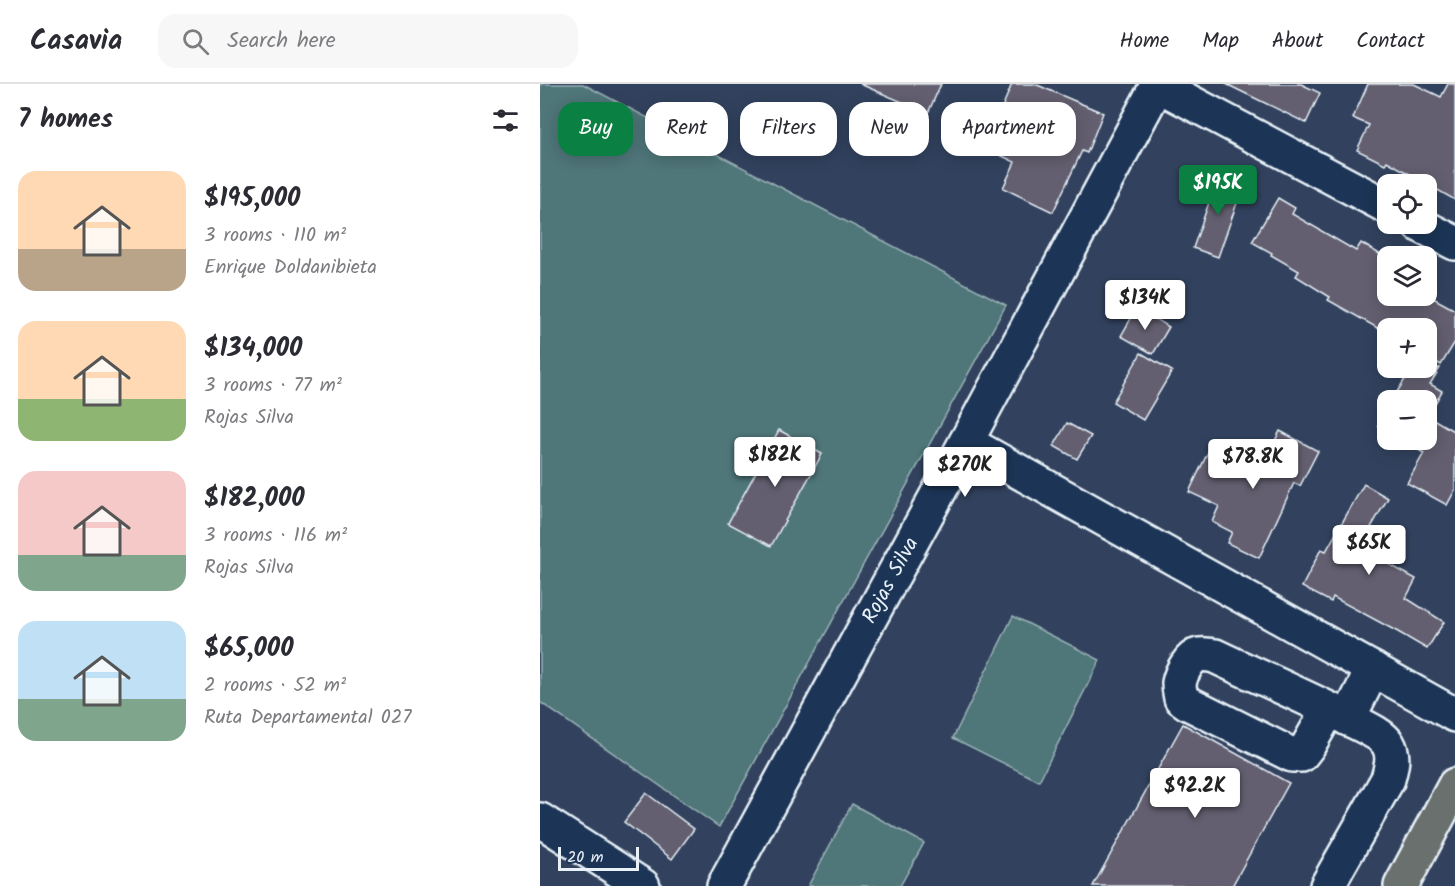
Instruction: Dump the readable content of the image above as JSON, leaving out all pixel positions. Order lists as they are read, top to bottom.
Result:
{
  "streets": {
    "street": ["Rojas Silva"]
  },
  "scale_bar": "20 m",
  "page": {
    "header": "Casavia",
    "search": "Search here",
    "nav": [
      "Home",
      "Map",
      "About",
      "Contact"
    ],
    "heading": "7 homes",
    "chip": [
      "Buy",
      "Rent",
      "Filters",
      "New",
      "Apartment"
    ],
    "list": [
      {
        "name": "$195,000",
        "note": "3 rooms · 110 m² · Enrique Doldanibieta"
      },
      {
        "name": "$134,000",
        "note": "3 rooms · 77 m² · Rojas Silva"
      },
      {
        "name": "$182,000",
        "note": "3 rooms · 116 m² · Rojas Silva"
      },
      {
        "name": "$65,000",
        "note": "2 rooms · 52 m² · Ruta Departamental 027"
      }
    ],
    "price": [
      "$195K",
      "$134K",
      "$182K",
      "$78.8K",
      "$270K",
      "$65K",
      "$92.2K"
    ],
    "map_buttons": ["+", "−"],
    "scale": "20 m"
  }
}
